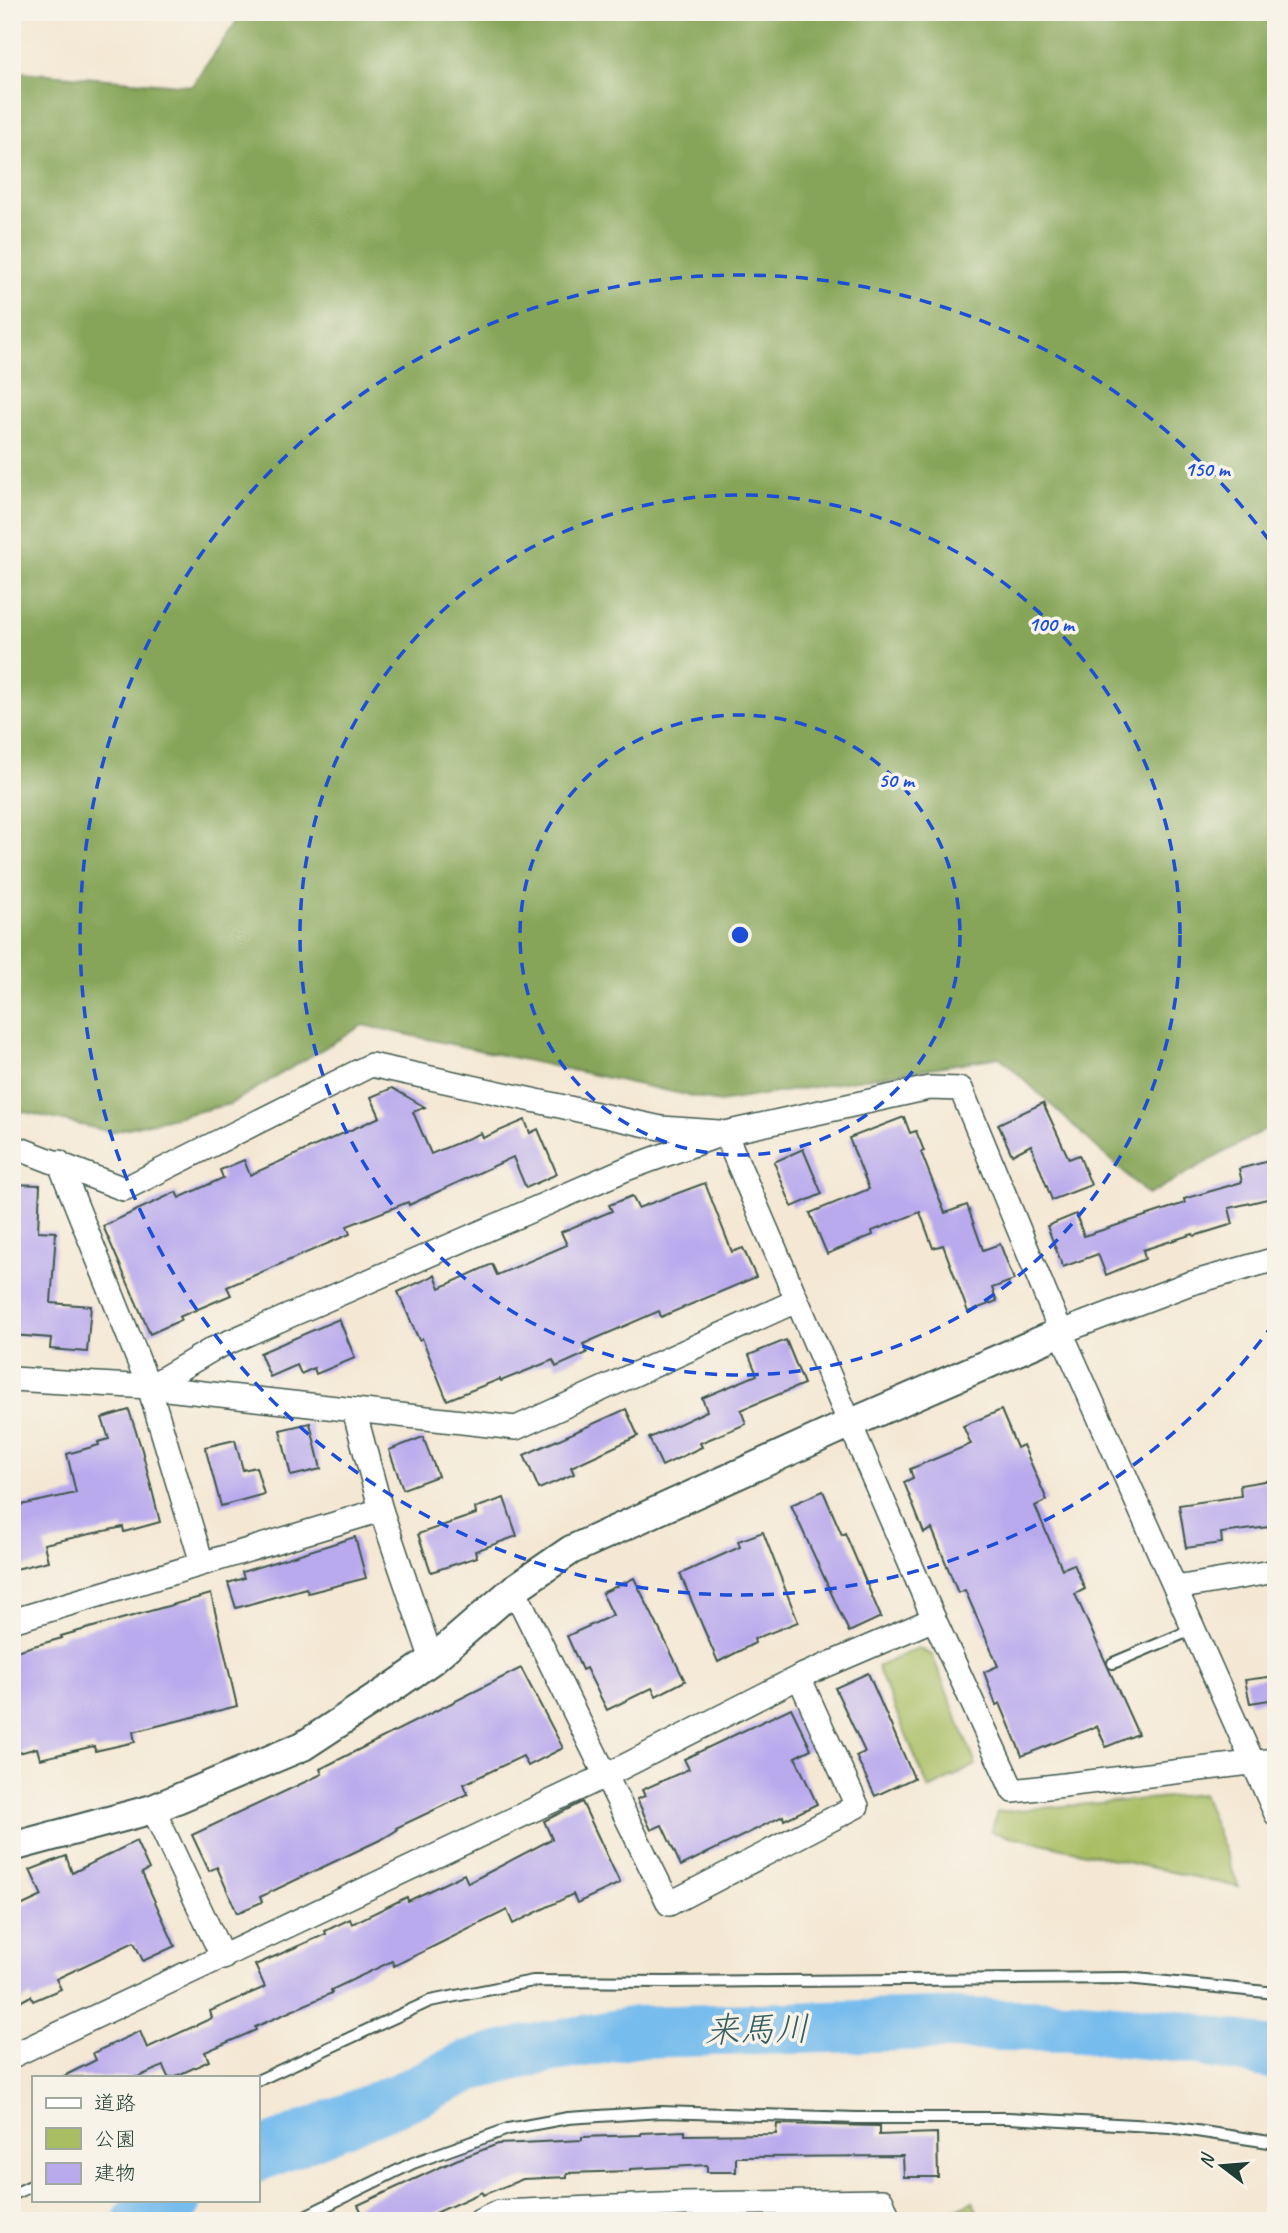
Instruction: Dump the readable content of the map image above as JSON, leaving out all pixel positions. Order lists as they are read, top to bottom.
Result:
{
  "water": ["来馬川"],
  "legend": ["道路", "公園", "建物"],
  "north": "left",
  "rings": ["150 m", "100 m", "50 m"]
}
